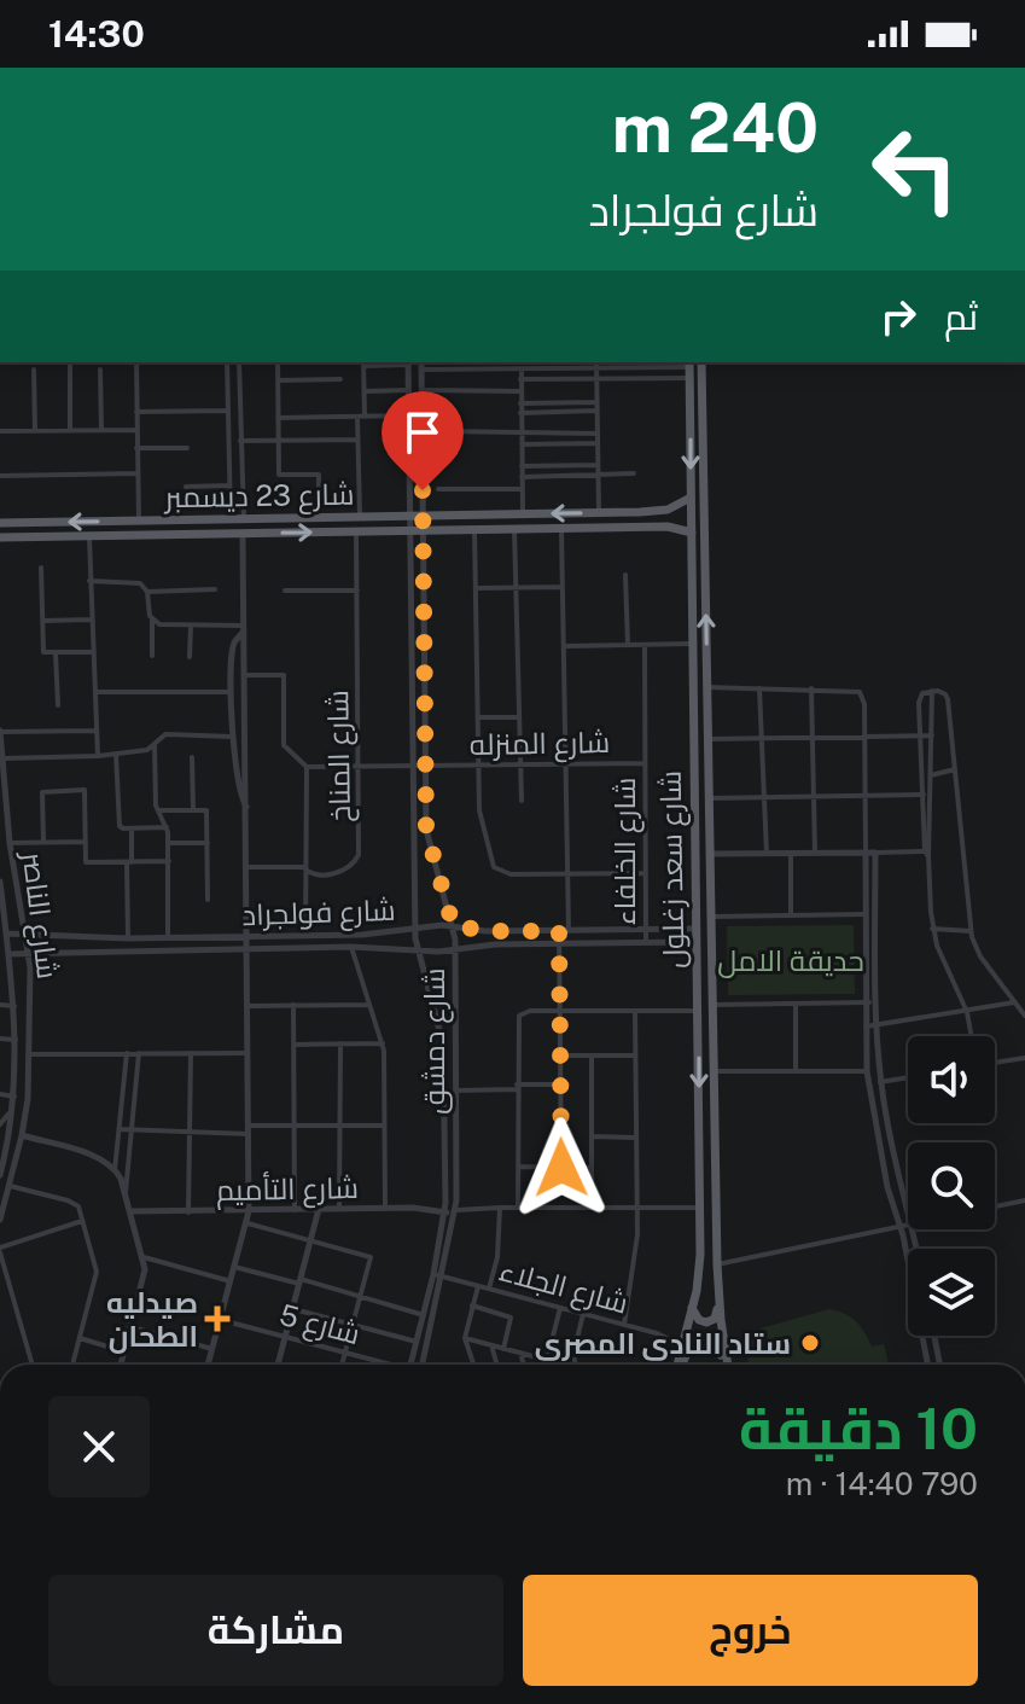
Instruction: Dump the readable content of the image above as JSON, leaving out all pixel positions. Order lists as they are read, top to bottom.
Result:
{
  "streets": {
    "main road": ["شارع 23 ديسمبر", "شارع سعد زغلول"],
    "street": [
      "شارع المنزله",
      "شارع المناخ",
      "شارع الخلفاء",
      "شارع فولجراد",
      "شارع الناصر",
      "شارع دمشق",
      "شارع التأميم",
      "شارع الجلاء",
      "شارع 5"
    ]
  },
  "crossings": [
    ["شارع 23 ديسمبر", "شارع المناخ"],
    ["شارع 23 ديسمبر", "شارع سعد زغلول"],
    ["شارع 23 ديسمبر", "شارع دمشق"],
    ["شارع المنزله", "شارع المناخ"],
    ["شارع المنزله", "شارع الخلفاء"],
    ["شارع المنزله", "شارع دمشق"],
    ["شارع الخلفاء", "شارع فولجراد"],
    ["شارع سعد زغلول", "شارع فولجراد"],
    ["شارع سعد زغلول", "شارع التأميم"],
    ["شارع سعد زغلول", "شارع الجلاء"],
    ["شارع فولجراد", "شارع الناصر"],
    ["شارع فولجراد", "شارع دمشق"],
    ["شارع دمشق", "شارع التأميم"],
    ["شارع دمشق", "شارع الجلاء"]
  ],
  "parks": ["حديقة الامل"],
  "places": {
    "health": ["صيدليه الطحان"],
    "other": ["ستاد النادي المصري"]
  },
  "page": {
    "status": "14:30",
    "turn": ["240 m", "شارع فولجراد"],
    "then": "ثم",
    "heading": ["10 دقيقة", "790 m · 14:40"],
    "buttons": ["خروج", "مشاركة"]
  }
}
